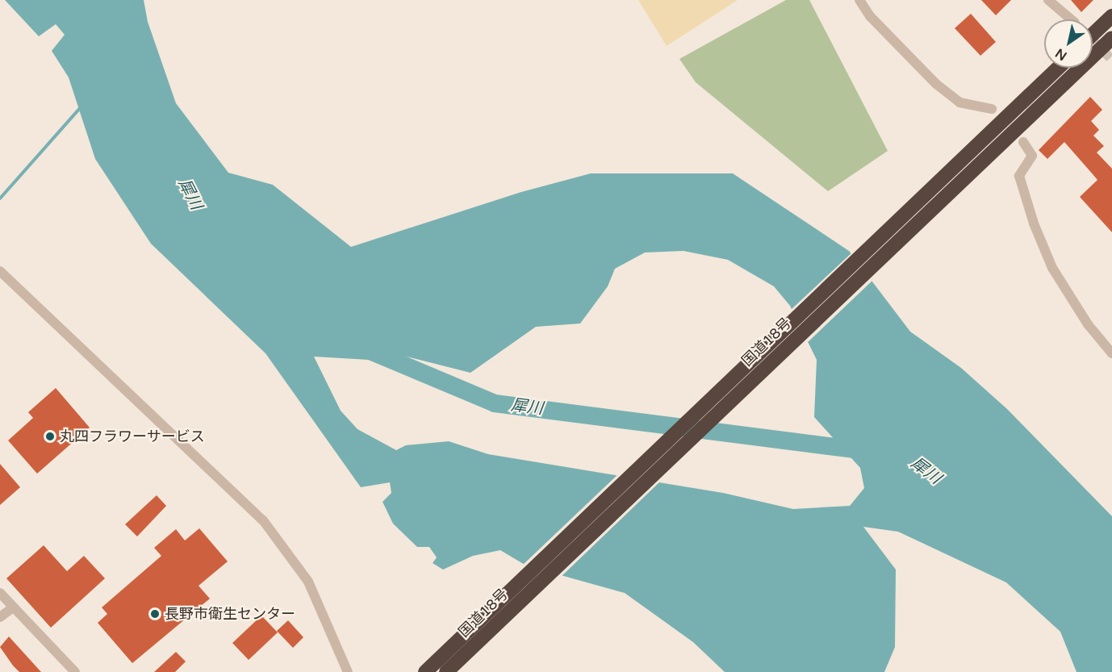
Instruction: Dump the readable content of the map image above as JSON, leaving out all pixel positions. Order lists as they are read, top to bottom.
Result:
{
  "streets": {
    "highway": ["国道18号"]
  },
  "water": ["犀川"],
  "places": ["丸四フラワーサービス", "長野市衛生センター"],
  "north": "bottom left"
}
